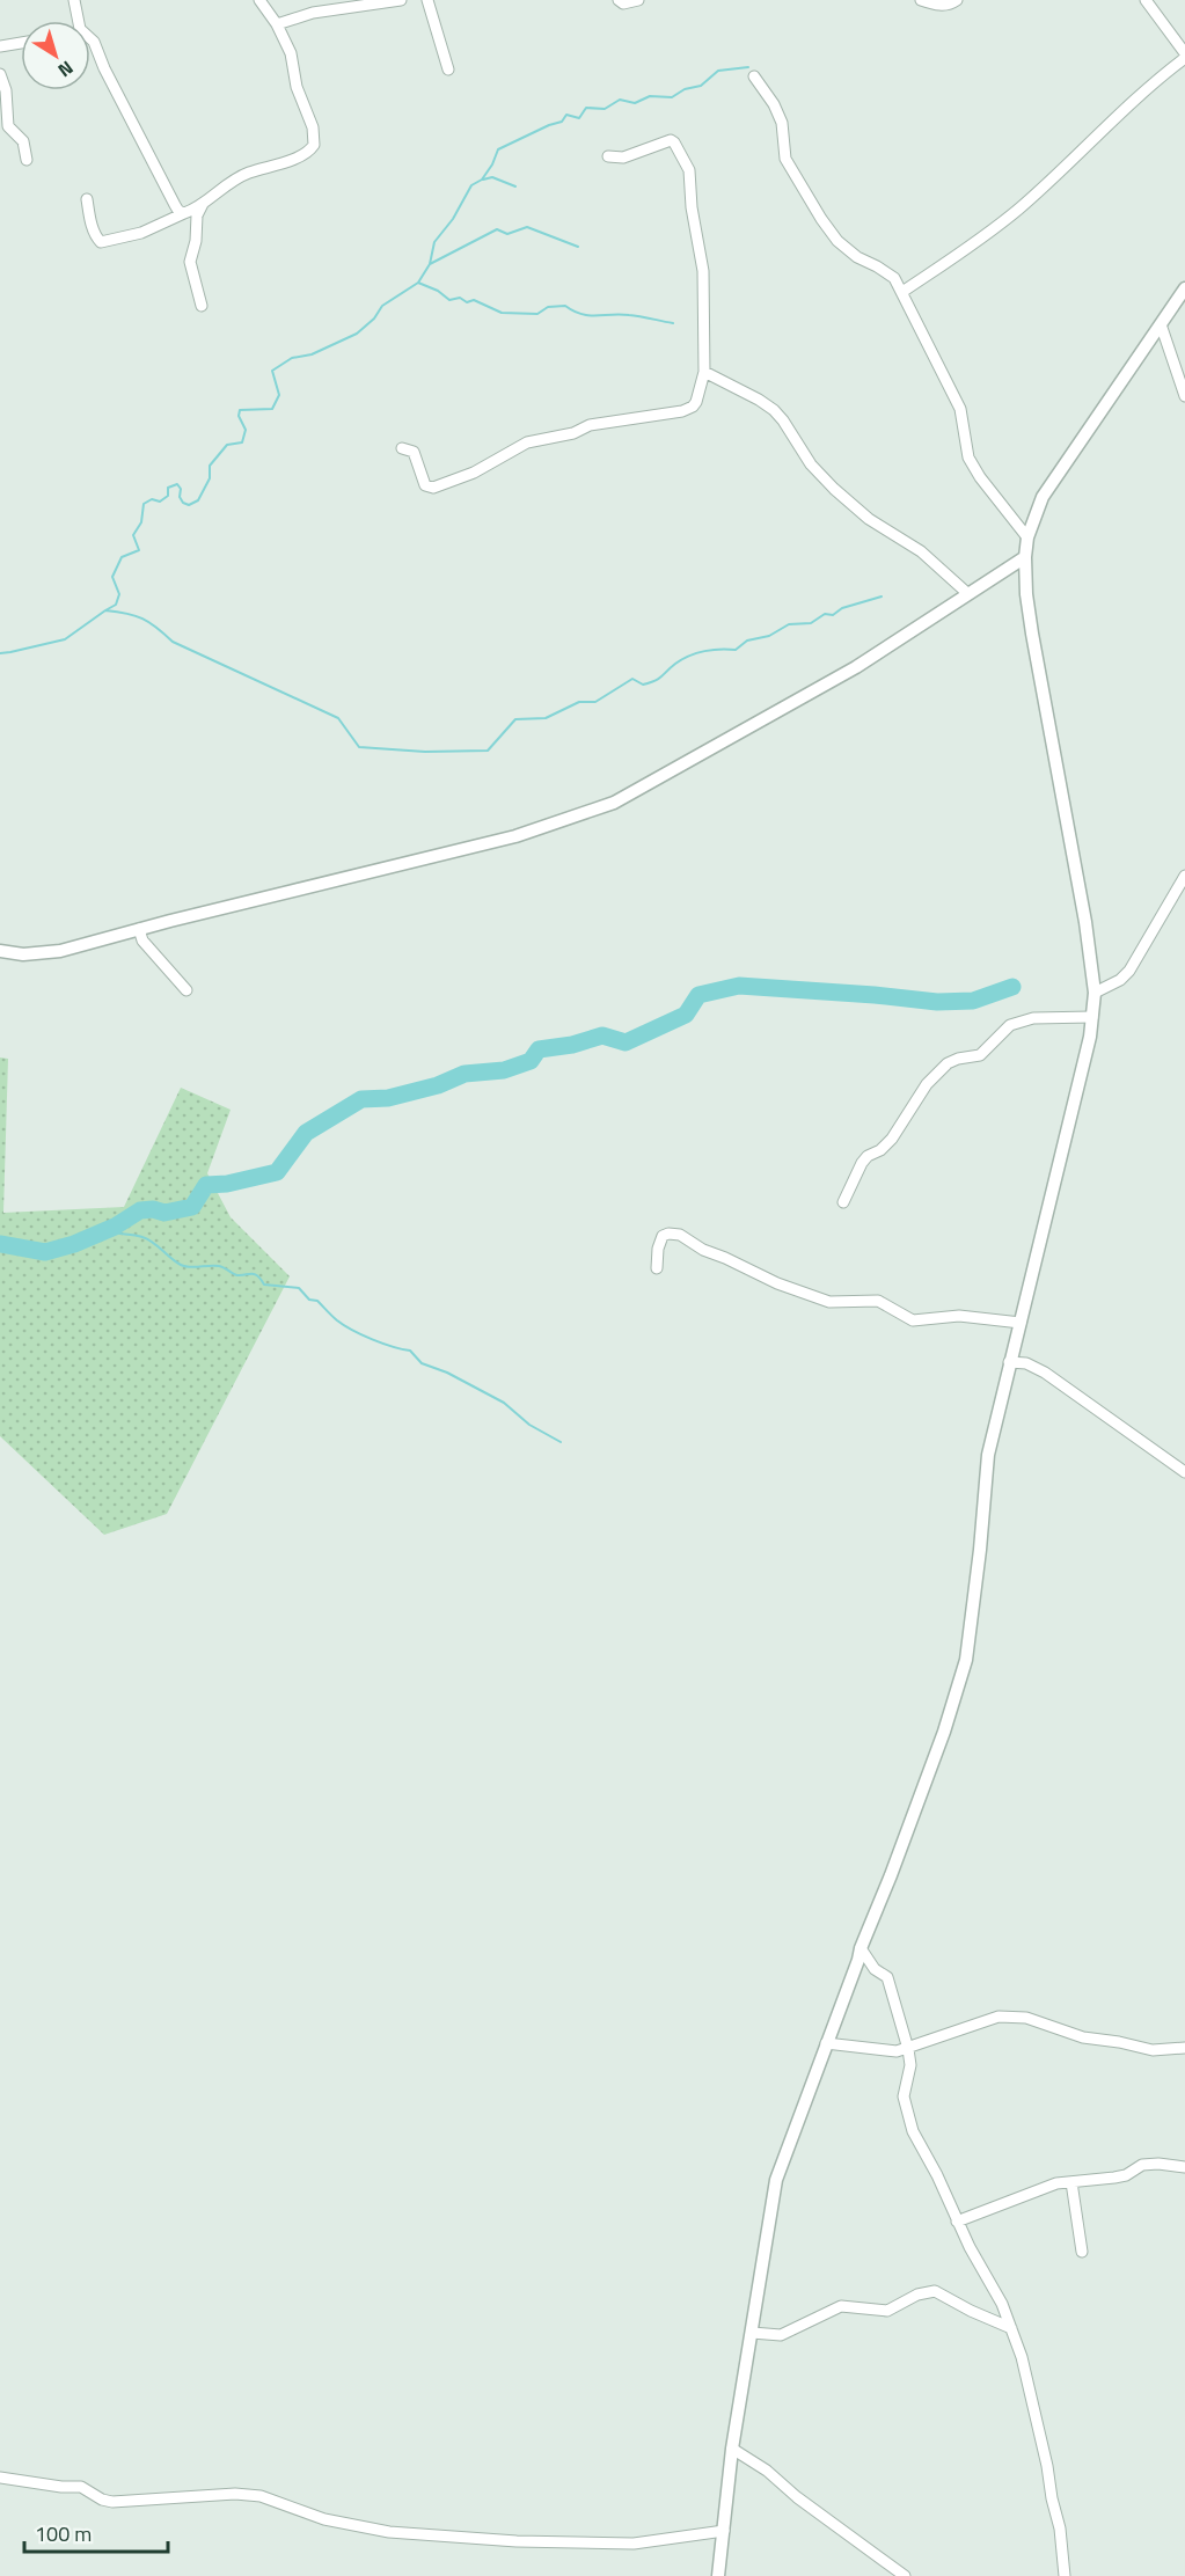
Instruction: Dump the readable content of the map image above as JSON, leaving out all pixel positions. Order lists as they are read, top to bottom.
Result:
{
  "scale_bar": "100 m",
  "north": "bottom right"
}
